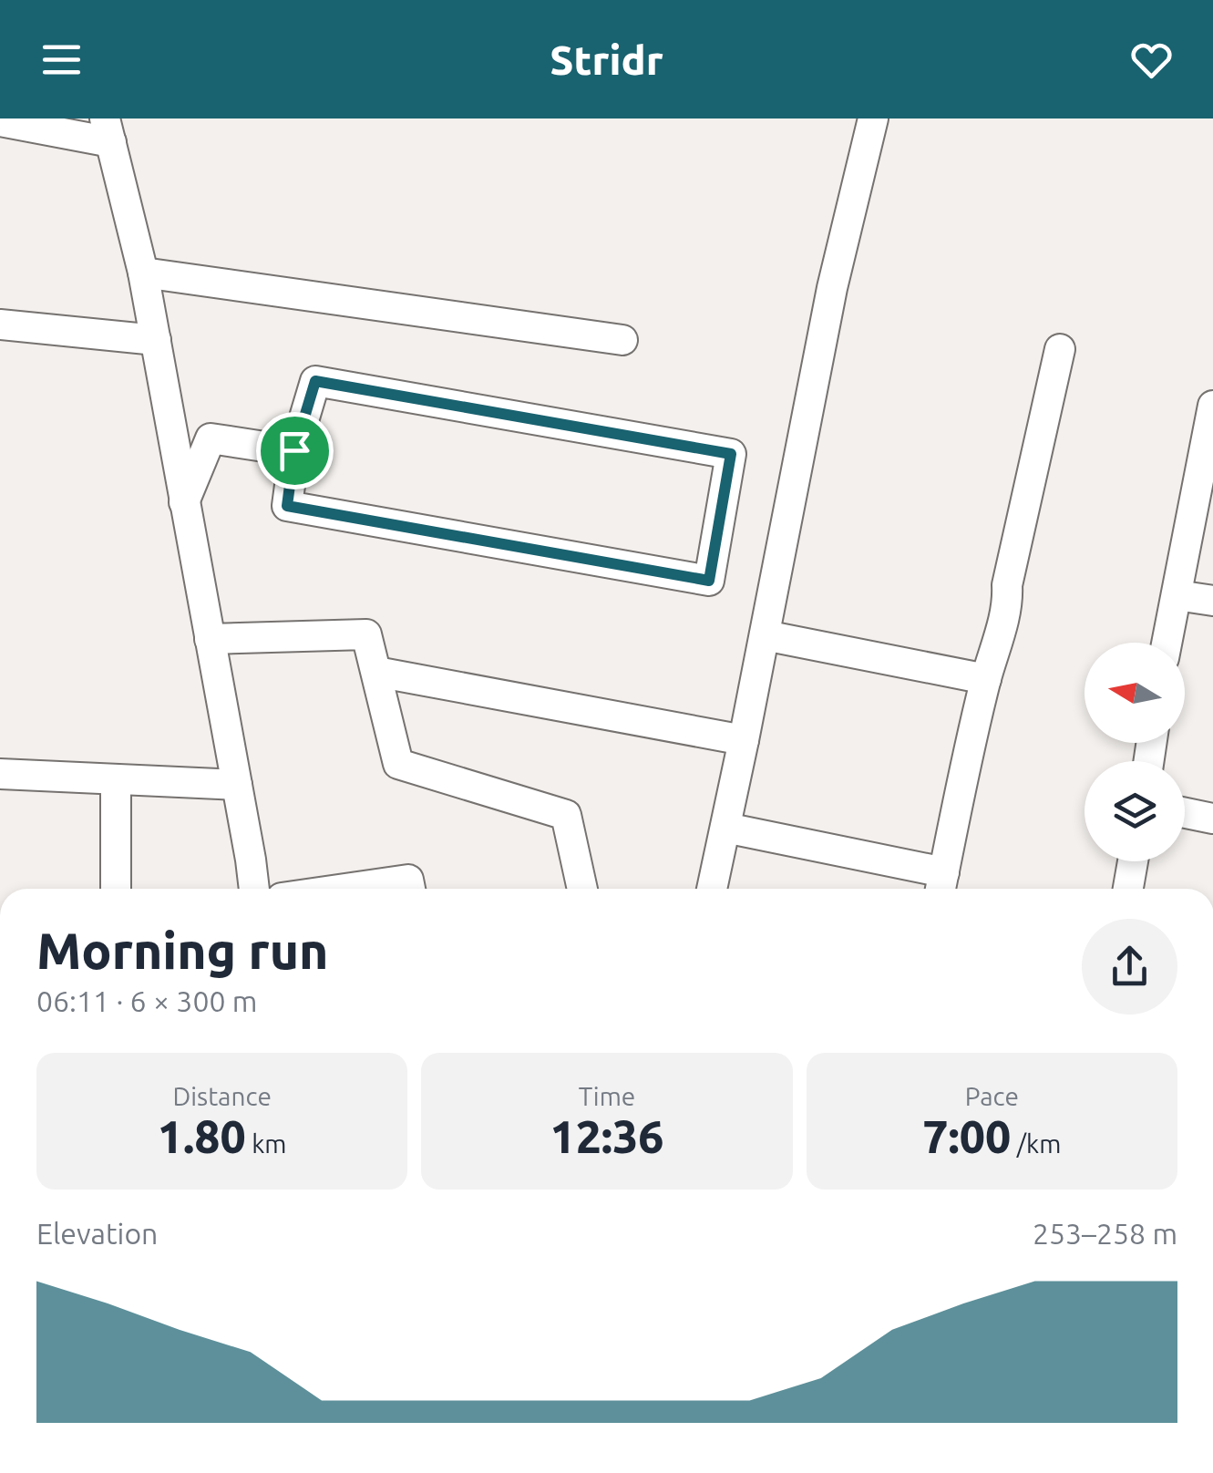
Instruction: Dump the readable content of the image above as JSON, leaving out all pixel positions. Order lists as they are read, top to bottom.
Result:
{
  "north": "left",
  "page": {
    "header": "Stridr",
    "heading": ["Morning run", "06:11 · 6 × 300 m"],
    "stats": [
      ["Distance", "1.80 km"],
      ["Time", "12:36"],
      ["Pace", "7:00 /km"]
    ],
    "chart": ["Elevation", "253–258 m"]
  }
}
